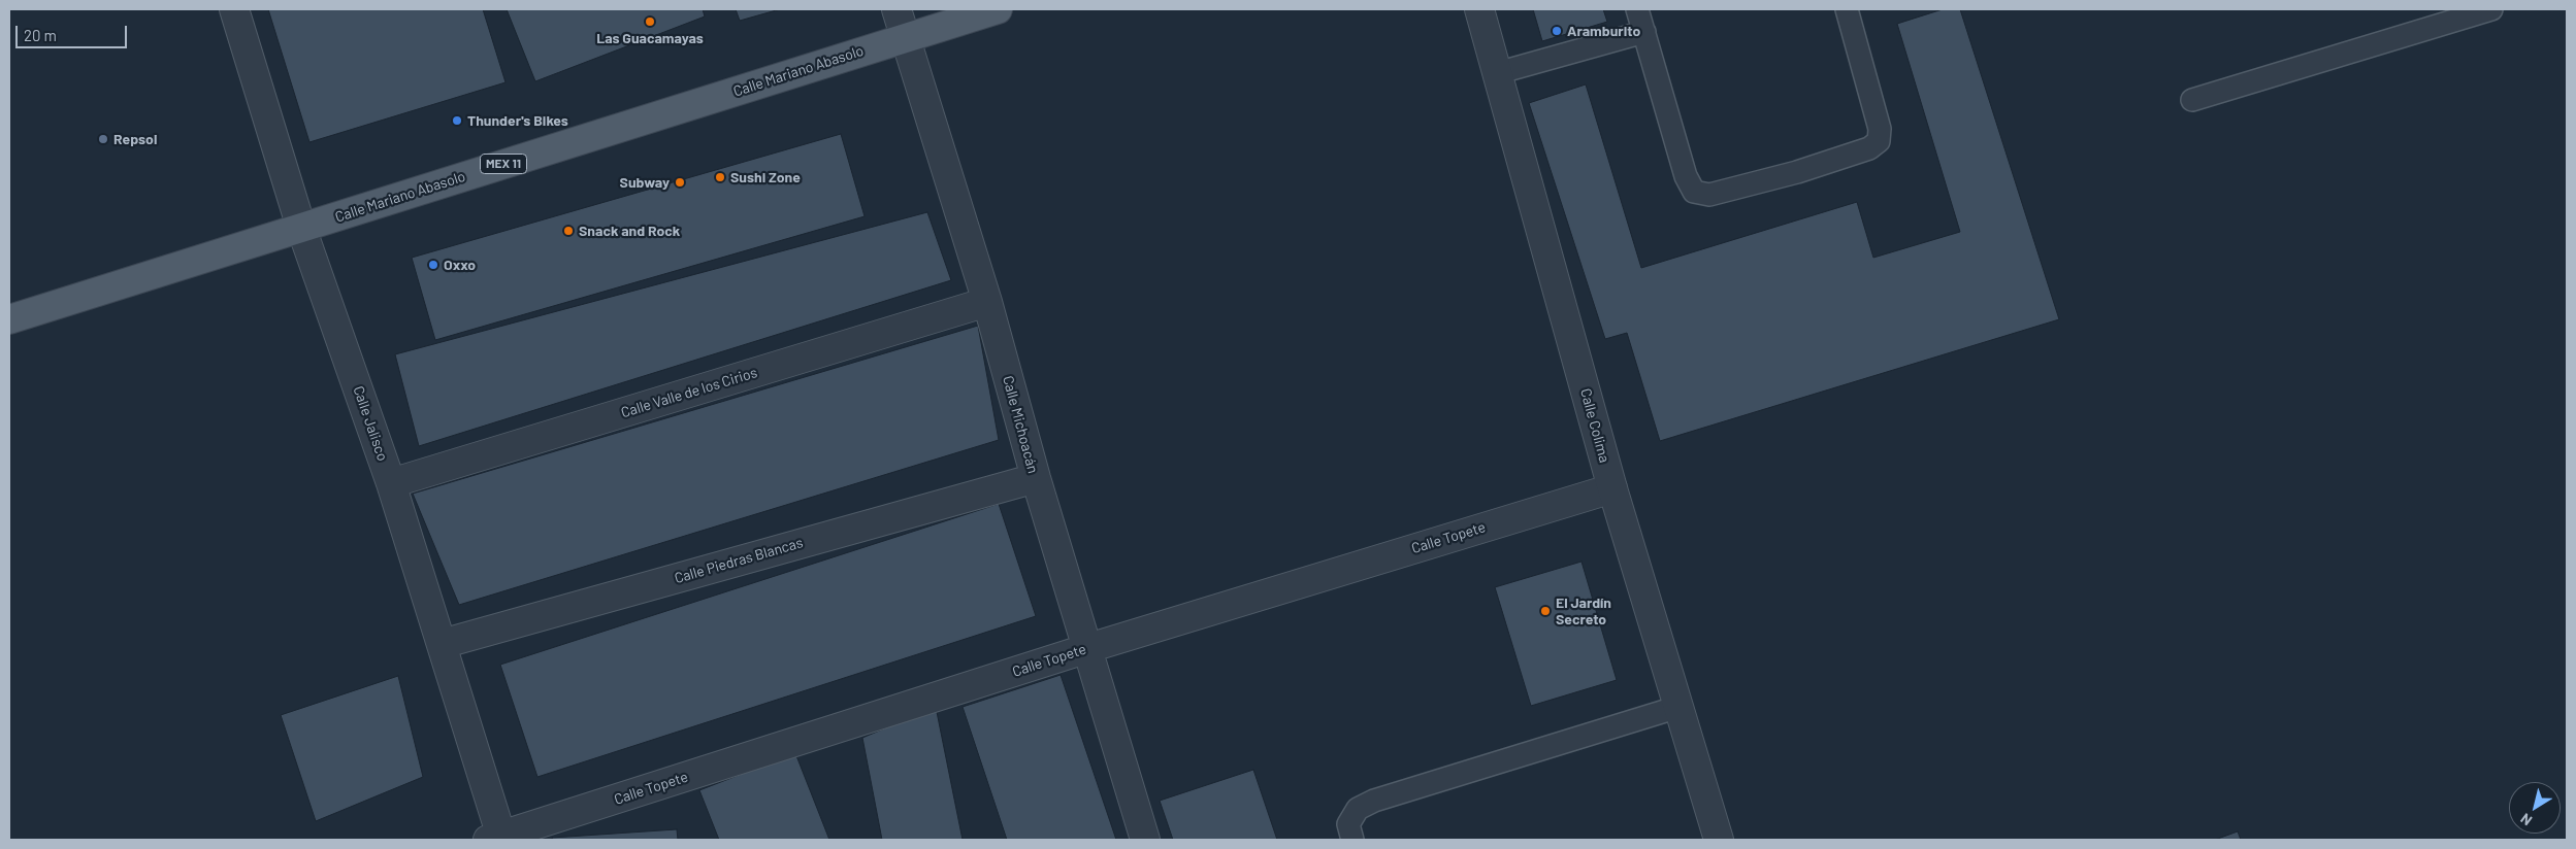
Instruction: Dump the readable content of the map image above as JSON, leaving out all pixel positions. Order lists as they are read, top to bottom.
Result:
{
  "streets": {
    "main road": ["Calle Mariano Abasolo", "MEX 11"],
    "street": [
      "Calle Valle de los Cirios",
      "Calle Jalisco",
      "Calle Michoacán",
      "Calle Colima",
      "Calle Topete",
      "Calle Piedras Blancas"
    ]
  },
  "crossings": [
    ["Calle Mariano Abasolo", "Calle Jalisco"],
    ["Calle Mariano Abasolo", "Calle Michoacán"],
    ["Calle Valle de los Cirios", "Calle Jalisco"],
    ["Calle Valle de los Cirios", "Calle Michoacán"],
    ["Calle Jalisco", "Calle Topete"],
    ["Calle Jalisco", "Calle Piedras Blancas"],
    ["Calle Michoacán", "Calle Topete"],
    ["Calle Michoacán", "Calle Piedras Blancas"],
    ["Calle Colima", "Calle Topete"]
  ],
  "places": [
    "Las Guacamayas",
    "Aramburito",
    "Thunder's Bikes",
    "Repsol",
    "Sushi Zone",
    "Subway",
    "Snack and Rock",
    "Oxxo",
    "El Jardín Secreto"
  ],
  "scale_bar": "20 m",
  "north": "bottom left"
}
